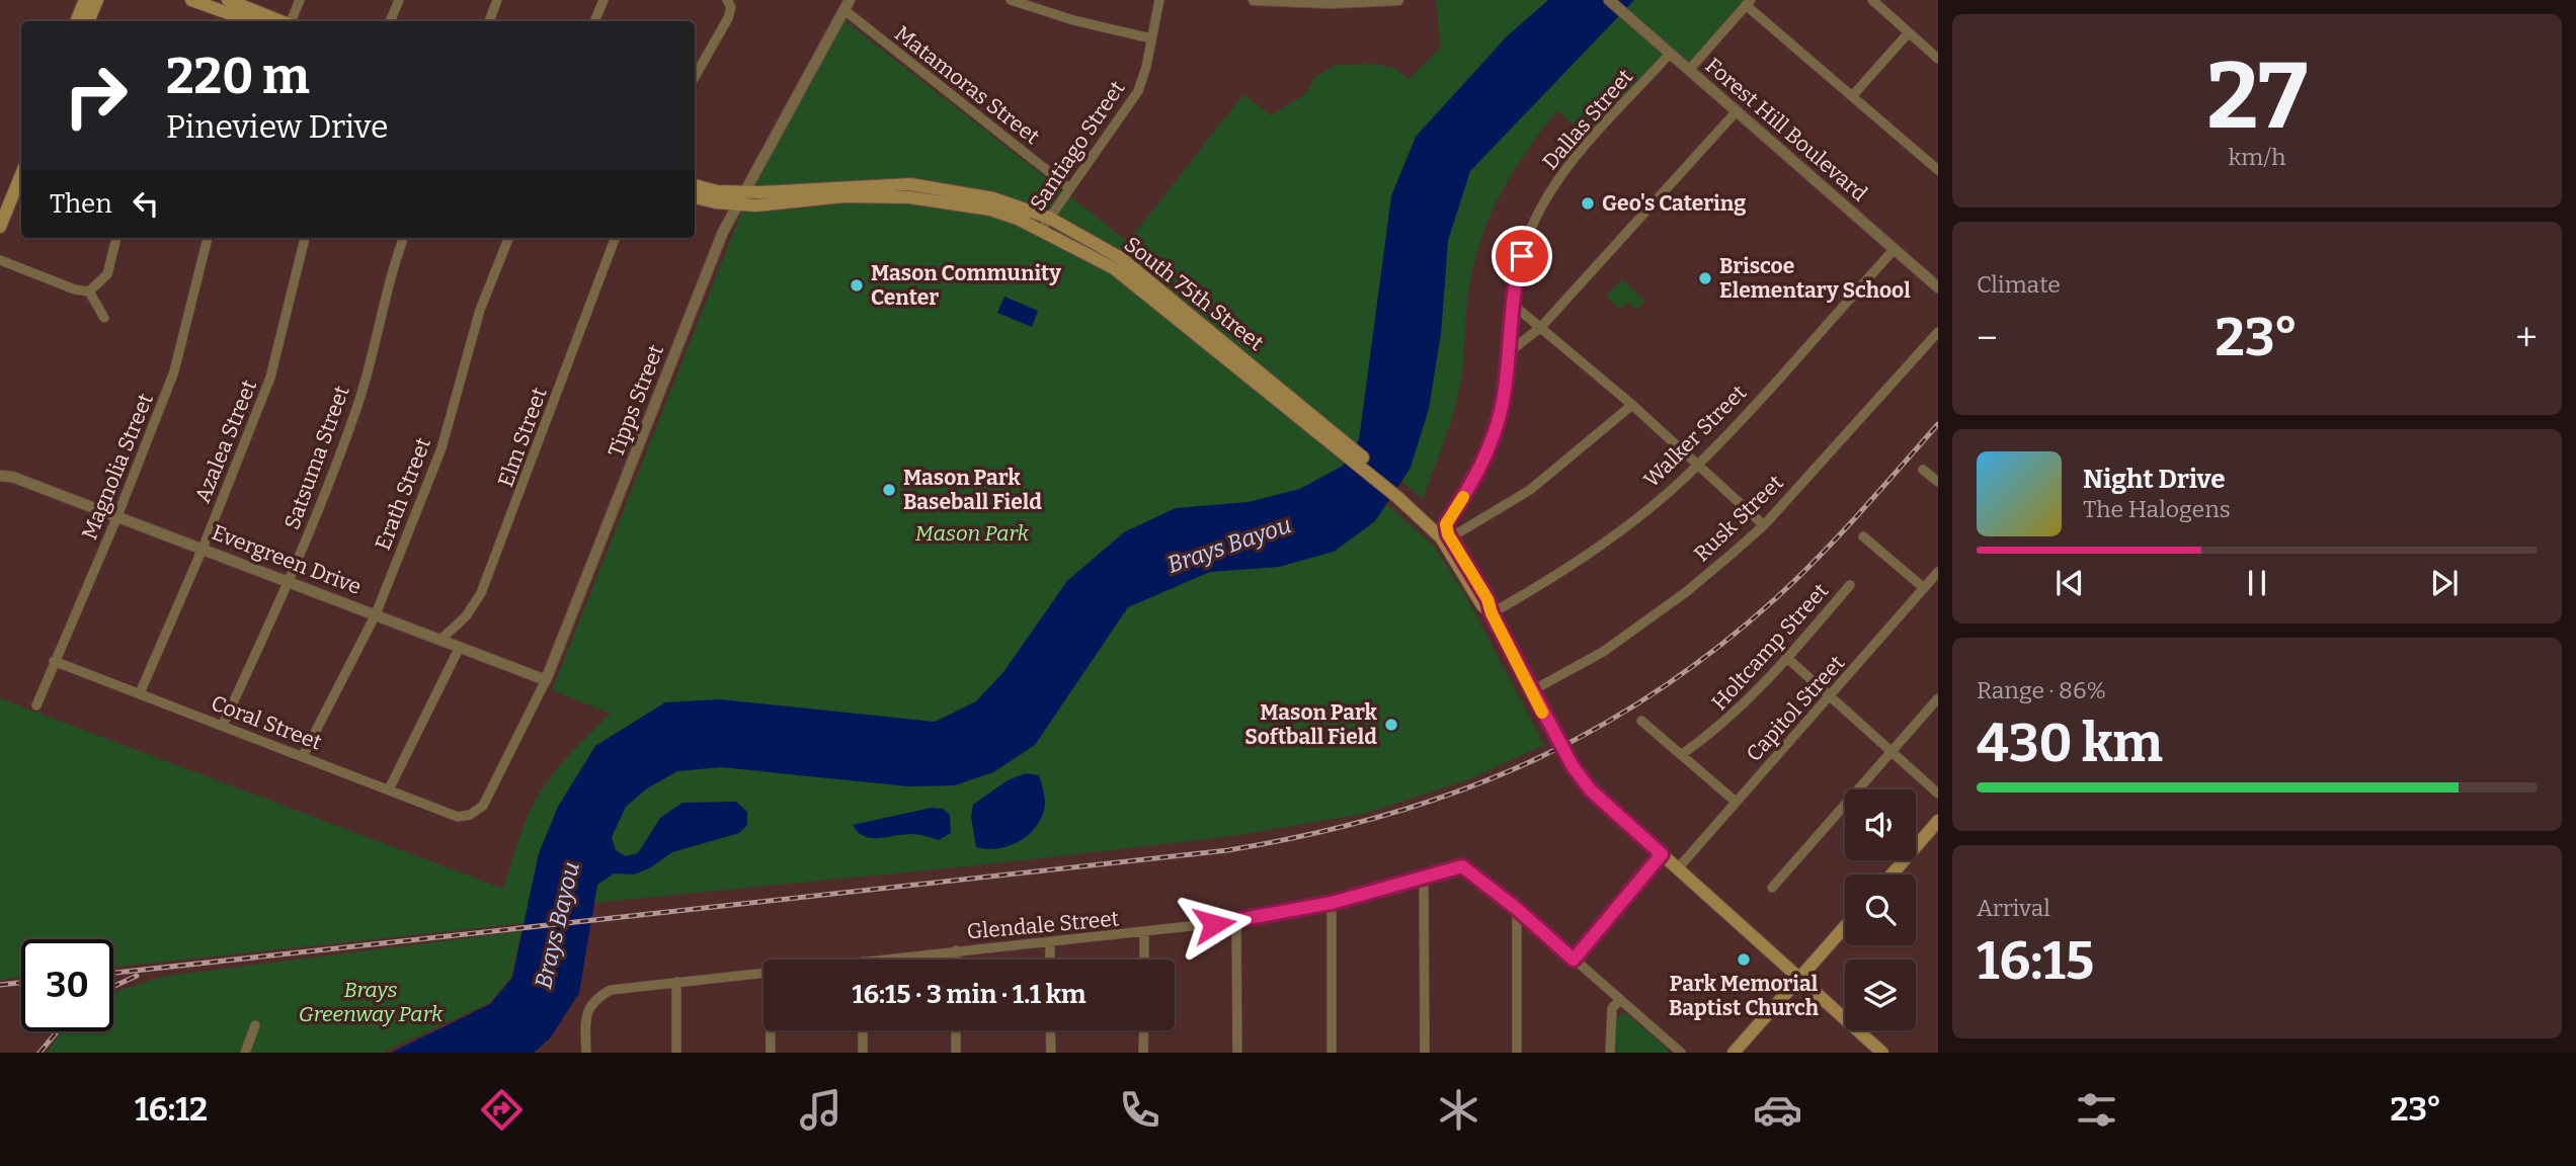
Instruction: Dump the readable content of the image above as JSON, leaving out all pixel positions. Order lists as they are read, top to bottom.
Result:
{
  "streets": {
    "main road": ["South 75th Street"],
    "street": [
      "Matamoras Street",
      "Dallas Street",
      "Forest Hill Boulevard",
      "Santiago Street",
      "Tipps Street",
      "Walker Street",
      "Elm Street",
      "Azalea Street",
      "Satsuma Street",
      "Magnolia Street",
      "Erath Street",
      "Rusk Street",
      "Evergreen Drive",
      "Holtcamp Street",
      "Capitol Street",
      "Coral Street",
      "Glendale Street"
    ]
  },
  "crossings": [
    ["Matamoras Street", "Santiago Street"],
    ["Matamoras Street", "Tipps Street"],
    ["Dallas Street", "Forest Hill Boulevard"],
    ["Dallas Street", "South 75th Street"],
    ["Forest Hill Boulevard", "Walker Street"],
    ["Santiago Street", "South 75th Street"],
    ["South 75th Street", "Tipps Street"],
    ["South 75th Street", "Walker Street"],
    ["South 75th Street", "Rusk Street"],
    ["South 75th Street", "Capitol Street"],
    ["Tipps Street", "Evergreen Drive"],
    ["Tipps Street", "Coral Street"],
    ["Elm Street", "Evergreen Drive"],
    ["Azalea Street", "Evergreen Drive"],
    ["Azalea Street", "Coral Street"],
    ["Satsuma Street", "Evergreen Drive"],
    ["Satsuma Street", "Coral Street"],
    ["Magnolia Street", "Evergreen Drive"],
    ["Magnolia Street", "Coral Street"],
    ["Erath Street", "Evergreen Drive"],
    ["Erath Street", "Coral Street"]
  ],
  "water": ["Brays Bayou"],
  "parks": ["Mason Park", "Brays Greenway Park"],
  "places": [
    "Geo's Catering",
    "Briscoe Elementary School",
    "Mason Community Center",
    "Mason Park Baseball Field",
    "Mason Park Softball Field",
    "Park Memorial Baptist Church"
  ],
  "page": {
    "tile": [
      ["27", "km/h"],
      "Climate",
      ["Range · 86%", "430 km"],
      ["Arrival", "16:15"]
    ],
    "turn": ["220 m", "Pineview Drive"],
    "then": "Then",
    "heat": ["−", "23°", "+"],
    "song": ["Night Drive", "The Halogens"],
    "limit": "30",
    "trip": "16:15 · 3 min · 1.1 km",
    "tabs": ["16:12", "23°"]
  }
}
